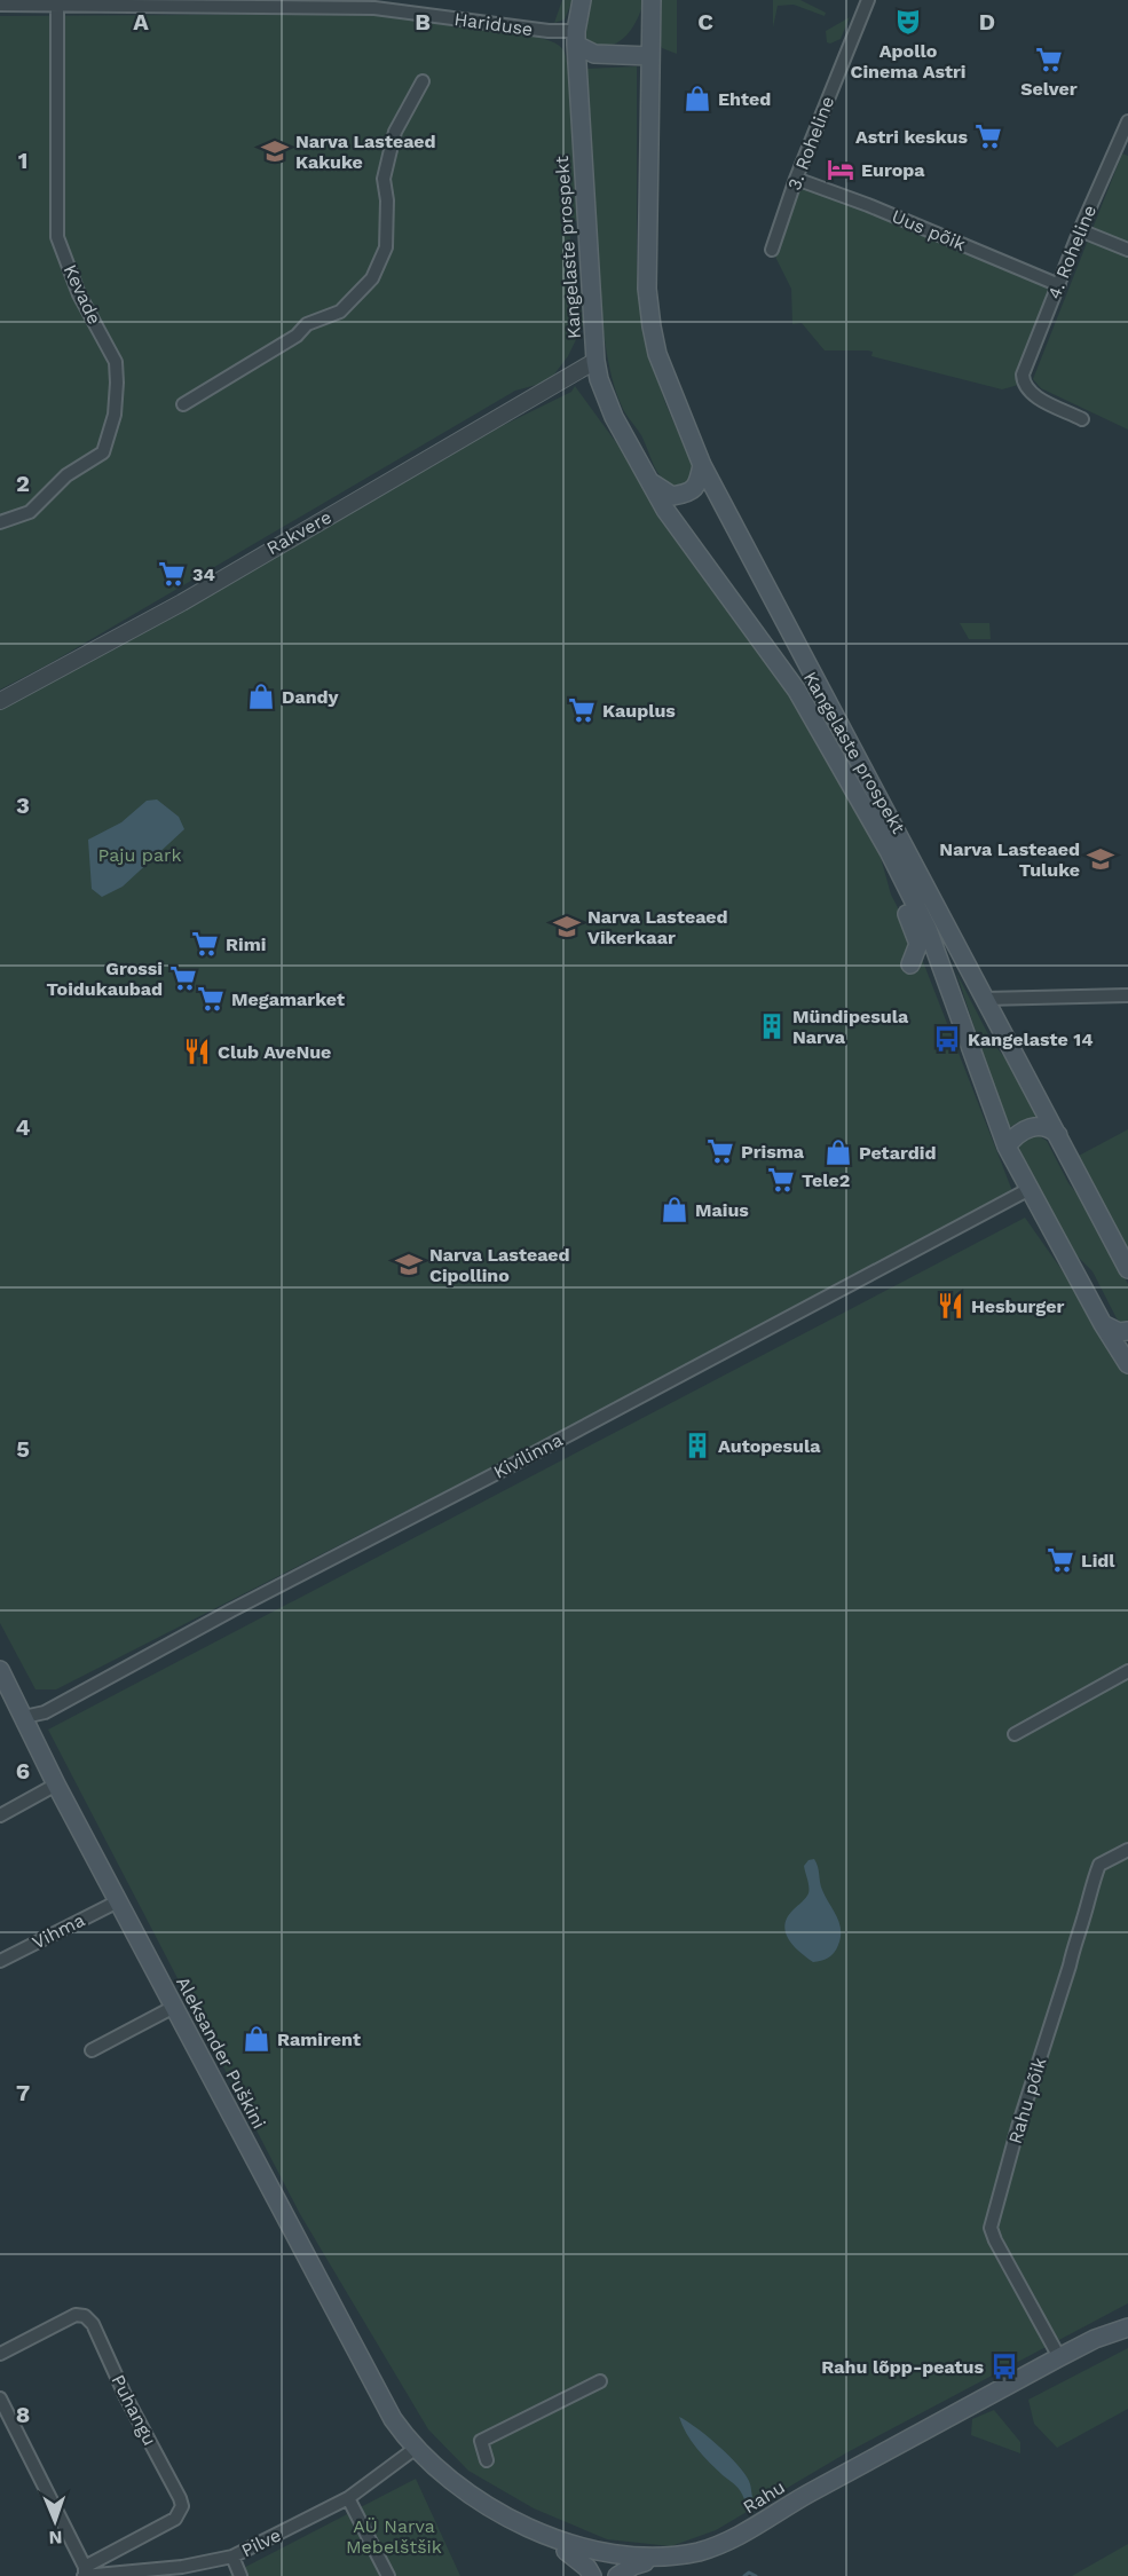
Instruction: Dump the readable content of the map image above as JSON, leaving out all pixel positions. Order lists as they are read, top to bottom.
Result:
{
  "streets": {
    "main road": ["Kangelaste prospekt", "Aleksander Puškini", "Rahu"],
    "street": [
      "Hariduse",
      "3. Roheline",
      "Uus põik",
      "4. Roheline",
      "Kevade",
      "Rakvere",
      "Kivilinna",
      "Vihma",
      "Rahu põik",
      "Puhangu",
      "Pilve"
    ]
  },
  "crossings": [
    ["Hariduse", "Kangelaste prospekt"],
    ["Hariduse", "Kevade"],
    ["3. Roheline", "Uus põik"],
    ["Uus põik", "4. Roheline"],
    ["Kangelaste prospekt", "Rakvere"],
    ["Kangelaste prospekt", "Kivilinna"],
    ["Kivilinna", "Aleksander Puškini"],
    ["Vihma", "Aleksander Puškini"],
    ["Aleksander Puškini", "Rahu"],
    ["Aleksander Puškini", "Pilve"],
    ["Rahu põik", "Rahu"],
    ["Puhangu", "Pilve"],
    ["Rahu", "Pilve"]
  ],
  "parks": ["Paju park", "AÜ Narva Mebelštšik"],
  "places": {
    "theatre": ["Apollo Cinema Astri"],
    "supermarket": [
      "Selver",
      "Astri keskus",
      "34",
      "Kauplus",
      "Rimi",
      "Grossi Toidukaubad",
      "Megamarket",
      "Prisma",
      "Tele2",
      "Lidl"
    ],
    "shop": [
      "Ehted",
      "Dandy",
      "Petardid",
      "Maius",
      "Ramirent"
    ],
    "school or university": [
      "Narva Lasteaed Kakuke",
      "Narva Lasteaed Tuluke",
      "Narva Lasteaed Vikerkaar",
      "Narva Lasteaed Cipollino"
    ],
    "hotel": ["Europa"],
    "building": ["Mündipesula Narva", "Autopesula"],
    "bus stop": ["Kangelaste 14", "Rahu lõpp-peatus"],
    "restaurant": ["Club AveNue", "Hesburger"]
  },
  "north": "bottom",
  "grid": {
    "columns": [
      "A",
      "B",
      "C",
      "D"
    ],
    "rows": [
      "1",
      "2",
      "3",
      "4",
      "5",
      "6",
      "7",
      "8"
    ]
  }
}
